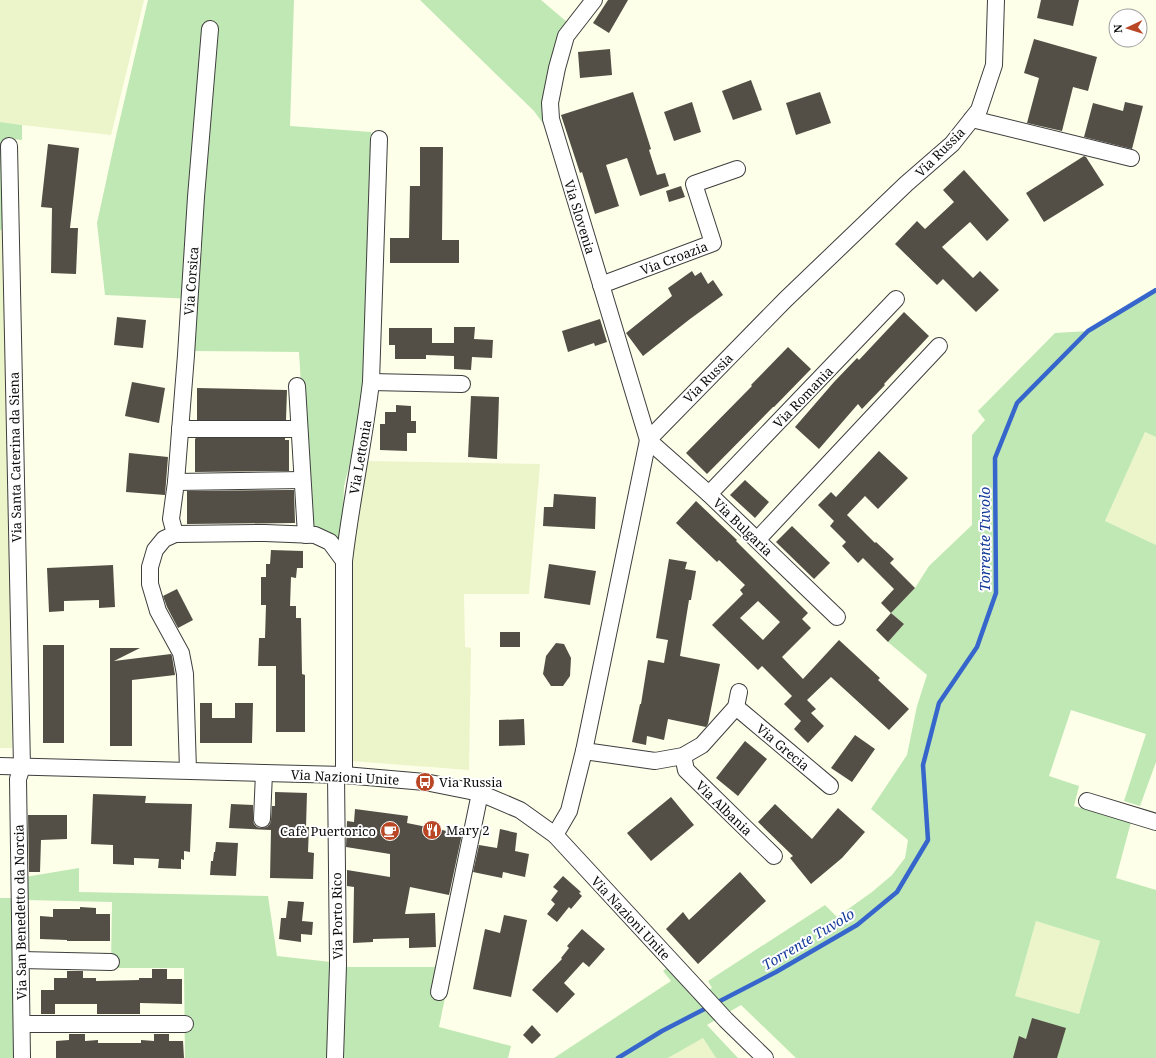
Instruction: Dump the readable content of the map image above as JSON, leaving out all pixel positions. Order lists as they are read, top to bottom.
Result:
{
  "streets": {
    "street": [
      "Via Russia",
      "Via Slovenia",
      "Via Croazia",
      "Via Corsica",
      "Via Romania",
      "Via Santa Caterina da Siena",
      "Via Lettonia",
      "Via Bulgaria",
      "Via Grecia",
      "Via Nazioni Unite",
      "Via Albania",
      "Via San Benedetto da Norcia",
      "Via Porto Rico"
    ]
  },
  "crossings": [
    ["Via Russia", "Via Slovenia"],
    ["Via Russia", "Via Bulgaria"],
    ["Via Slovenia", "Via Croazia"],
    ["Via Slovenia", "Via Bulgaria"],
    ["Via Romania", "Via Bulgaria"],
    ["Via Santa Caterina da Siena", "Via Nazioni Unite"],
    ["Via Santa Caterina da Siena", "Via San Benedetto da Norcia"],
    ["Via Lettonia", "Via Nazioni Unite"],
    ["Via Lettonia", "Via Porto Rico"],
    ["Via Grecia", "Via Albania"],
    ["Via Nazioni Unite", "Via San Benedetto da Norcia"],
    ["Via Nazioni Unite", "Via Porto Rico"]
  ],
  "water": ["Torrente Tuvolo"],
  "places": {
    "bus stop": ["Via Russia"],
    "restaurant": ["Mary 2"],
    "cafe": ["Cafè Puertorico"]
  },
  "north": "left"
}
